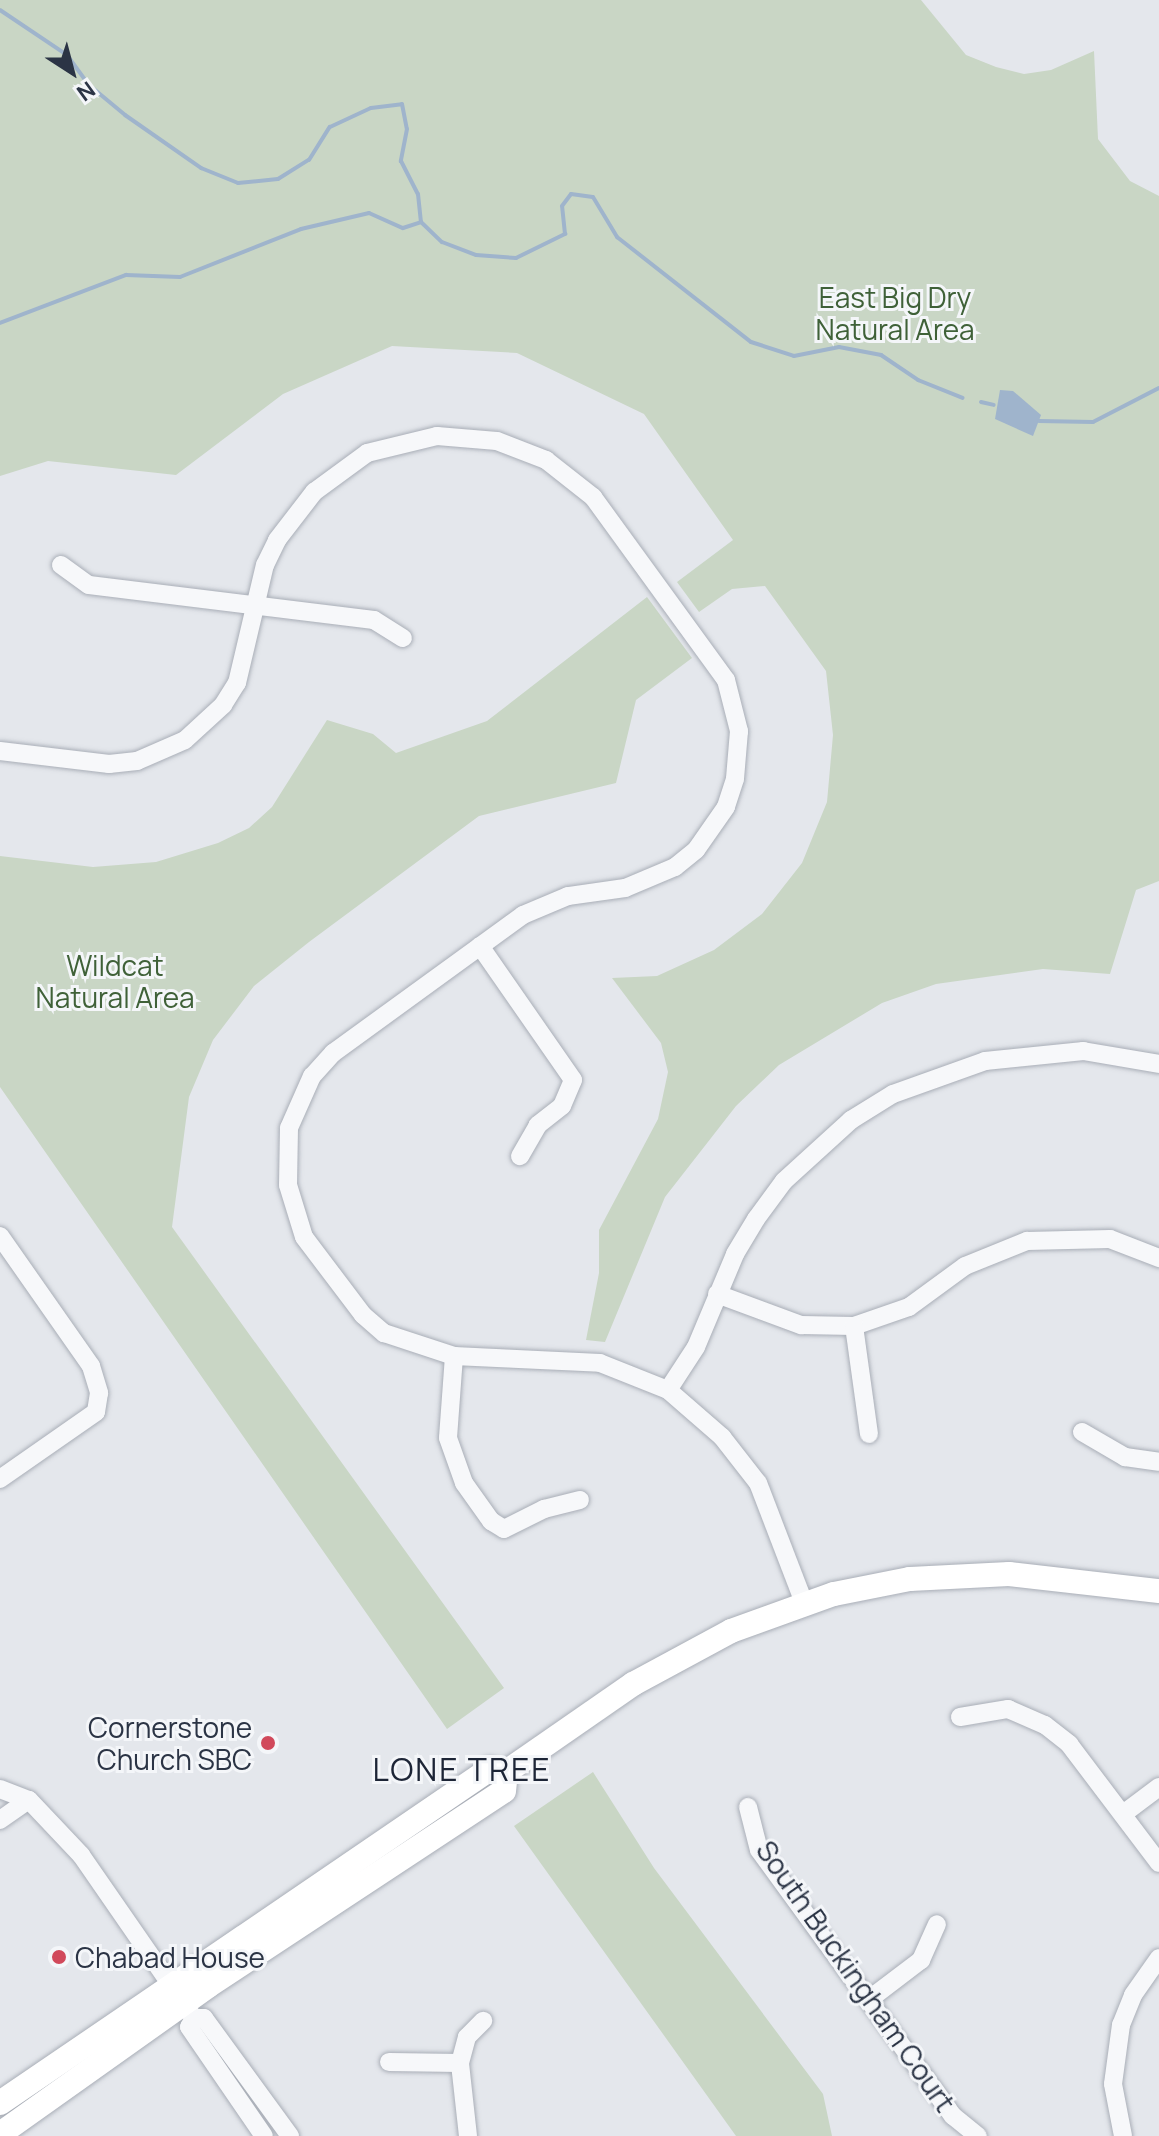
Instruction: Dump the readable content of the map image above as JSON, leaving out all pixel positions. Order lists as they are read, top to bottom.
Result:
{
  "streets": {
    "street": ["South Buckingham Court"]
  },
  "districts": ["LONE TREE"],
  "parks": ["East Big Dry Natural Area", "Wildcat Natural Area"],
  "places": ["Cornerstone Church SBC", "Chabad House"],
  "north": "bottom right"
}
